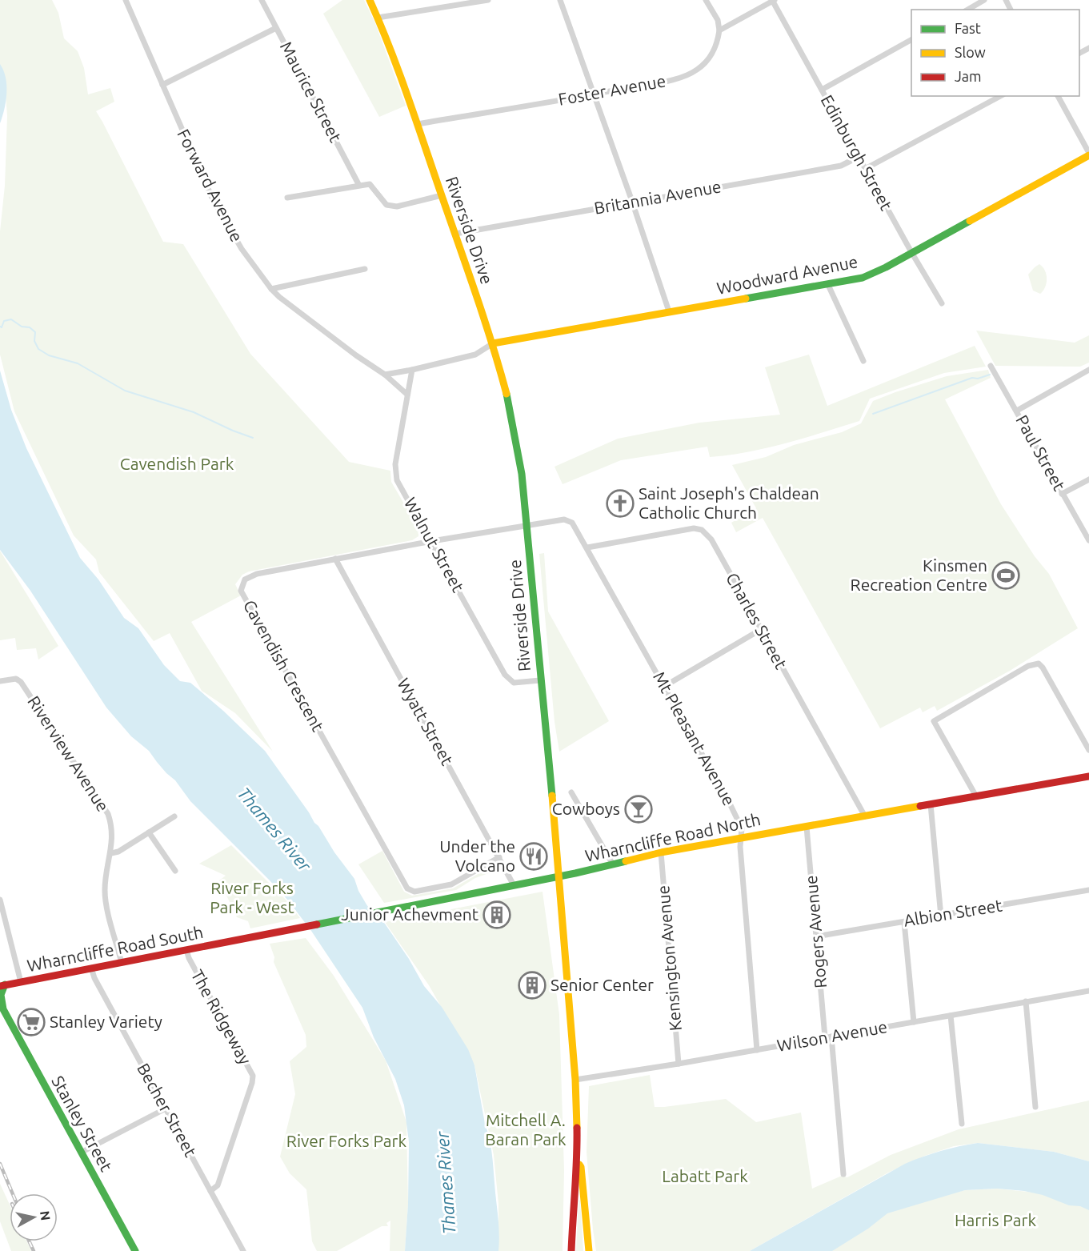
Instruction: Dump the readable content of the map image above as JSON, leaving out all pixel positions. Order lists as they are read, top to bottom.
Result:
{
  "streets": {
    "main road": [
      "Riverside Drive",
      "Woodward Avenue",
      "Wharncliffe Road North",
      "Wharncliffe Road South",
      "Stanley Street"
    ],
    "street": [
      "Foster Avenue",
      "Maurice Street",
      "Edinburgh Street",
      "Forward Avenue",
      "Britannia Avenue",
      "Paul Street",
      "Walnut Street",
      "Charles Street",
      "Cavendish Crescent",
      "Wyatt Street",
      "Mt Pleasant Avenue",
      "Riverview Avenue",
      "Albion Street",
      "Rogers Avenue",
      "Kensington Avenue",
      "The Ridgeway",
      "Wilson Avenue",
      "Becher Street"
    ]
  },
  "crossings": [
    ["Foster Avenue", "Riverside Drive"],
    ["Edinburgh Street", "Britannia Avenue"],
    ["Edinburgh Street", "Woodward Avenue"],
    ["Forward Avenue", "Walnut Street"],
    ["Britannia Avenue", "Riverside Drive"],
    ["Riverside Drive", "Woodward Avenue"],
    ["Riverside Drive", "Walnut Street"],
    ["Riverside Drive", "Cavendish Crescent"],
    ["Riverside Drive", "Mt Pleasant Avenue"],
    ["Riverside Drive", "Wharncliffe Road North"],
    ["Riverside Drive", "Wilson Avenue"],
    ["Walnut Street", "Cavendish Crescent"],
    ["Charles Street", "Mt Pleasant Avenue"],
    ["Charles Street", "Wharncliffe Road North"],
    ["Cavendish Crescent", "Wyatt Street"],
    ["Cavendish Crescent", "Mt Pleasant Avenue"],
    ["Wyatt Street", "Wharncliffe Road North"],
    ["Mt Pleasant Avenue", "Wharncliffe Road North"],
    ["Mt Pleasant Avenue", "Wilson Avenue"],
    ["Riverview Avenue", "Wharncliffe Road South"],
    ["Wharncliffe Road North", "Rogers Avenue"],
    ["Wharncliffe Road North", "Wharncliffe Road South"],
    ["Wharncliffe Road North", "Kensington Avenue"],
    ["Albion Street", "Rogers Avenue"],
    ["Rogers Avenue", "Wilson Avenue"],
    ["Wharncliffe Road South", "The Ridgeway"],
    ["Wharncliffe Road South", "Becher Street"],
    ["Wharncliffe Road South", "Stanley Street"],
    ["Kensington Avenue", "Wilson Avenue"],
    ["The Ridgeway", "Becher Street"]
  ],
  "water": ["Thames River"],
  "parks": [
    "Cavendish Park",
    "River Forks Park - West",
    "Mitchell A. Baran Park",
    "River Forks Park",
    "Labatt Park",
    "Harris Park"
  ],
  "places": {
    "church": ["Saint Joseph's Chaldean Catholic Church"],
    "sports": ["Kinsmen Recreation Centre"],
    "bar": ["Cowboys"],
    "restaurant": ["Under the Volcano"],
    "building": ["Junior Achevment", "Senior Center"],
    "supermarket": ["Stanley Variety"]
  },
  "legend": ["Fast", "Slow", "Jam"],
  "north": "right"
}
